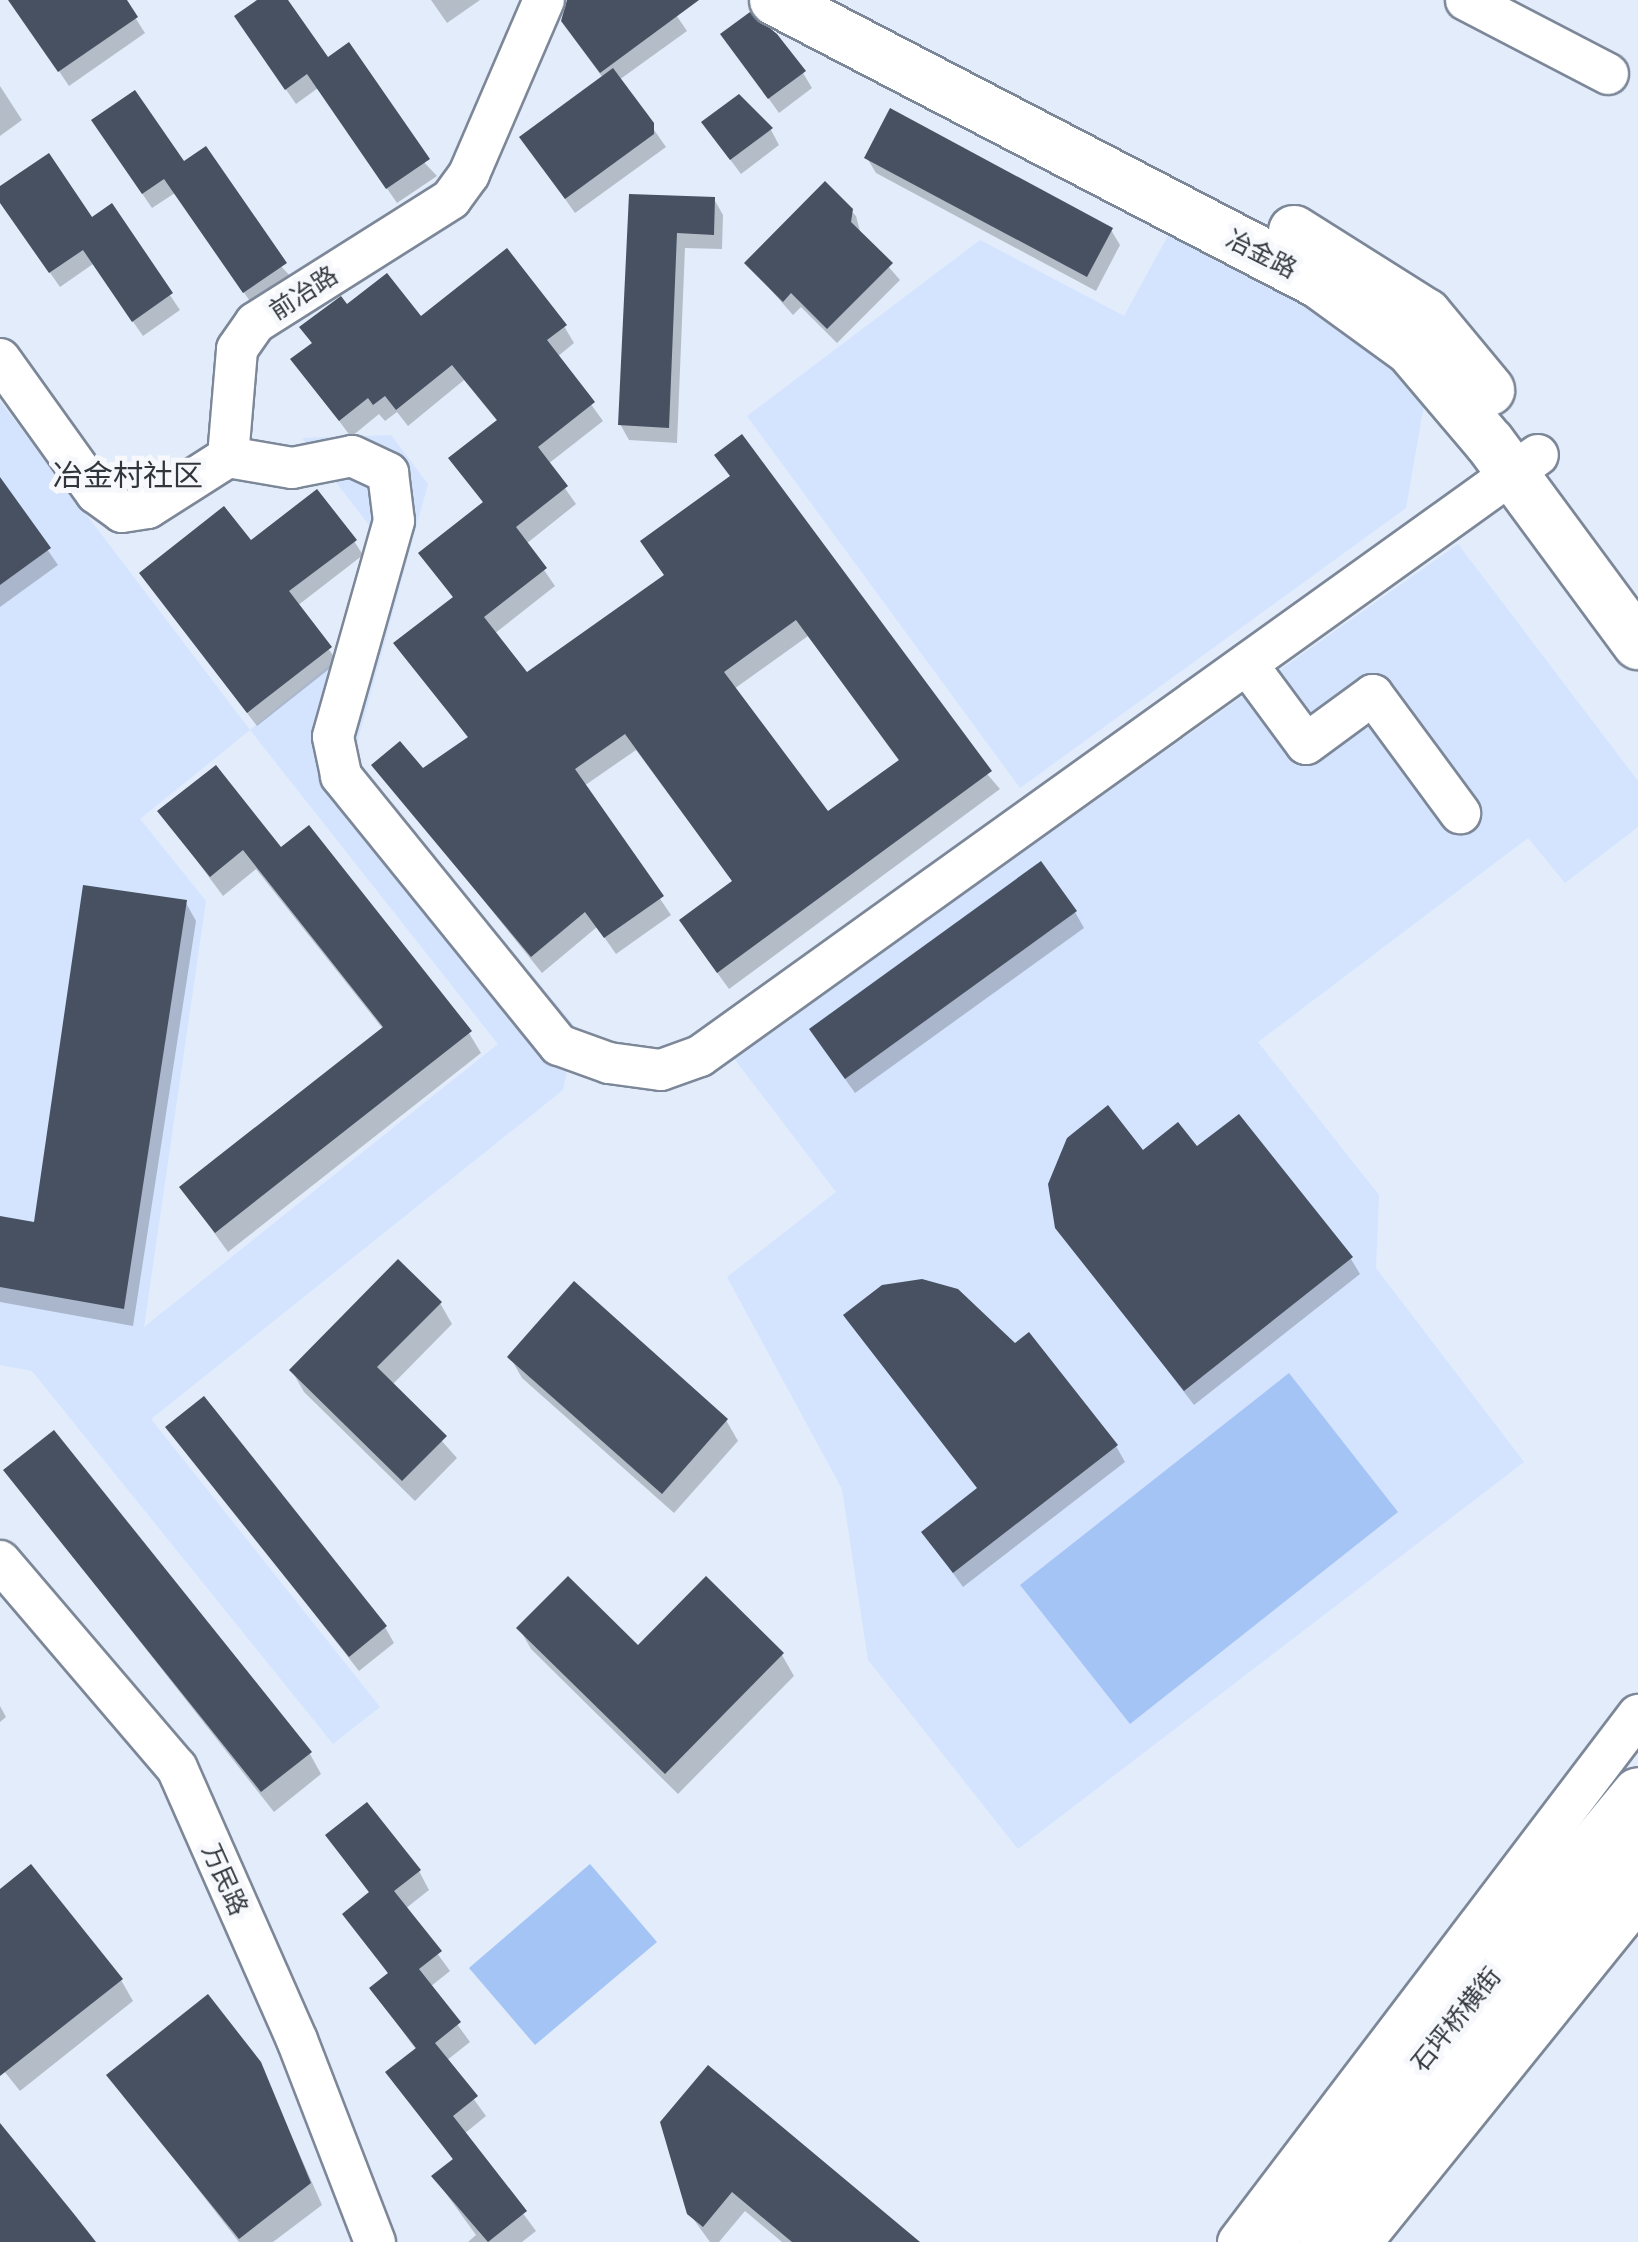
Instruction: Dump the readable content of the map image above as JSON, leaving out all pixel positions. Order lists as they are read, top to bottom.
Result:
{
  "streets": {
    "main road": ["冶金路", "石坪桥横街"],
    "street": ["前冶路", "万民路"]
  },
  "districts": ["冶金村社区"]
}
